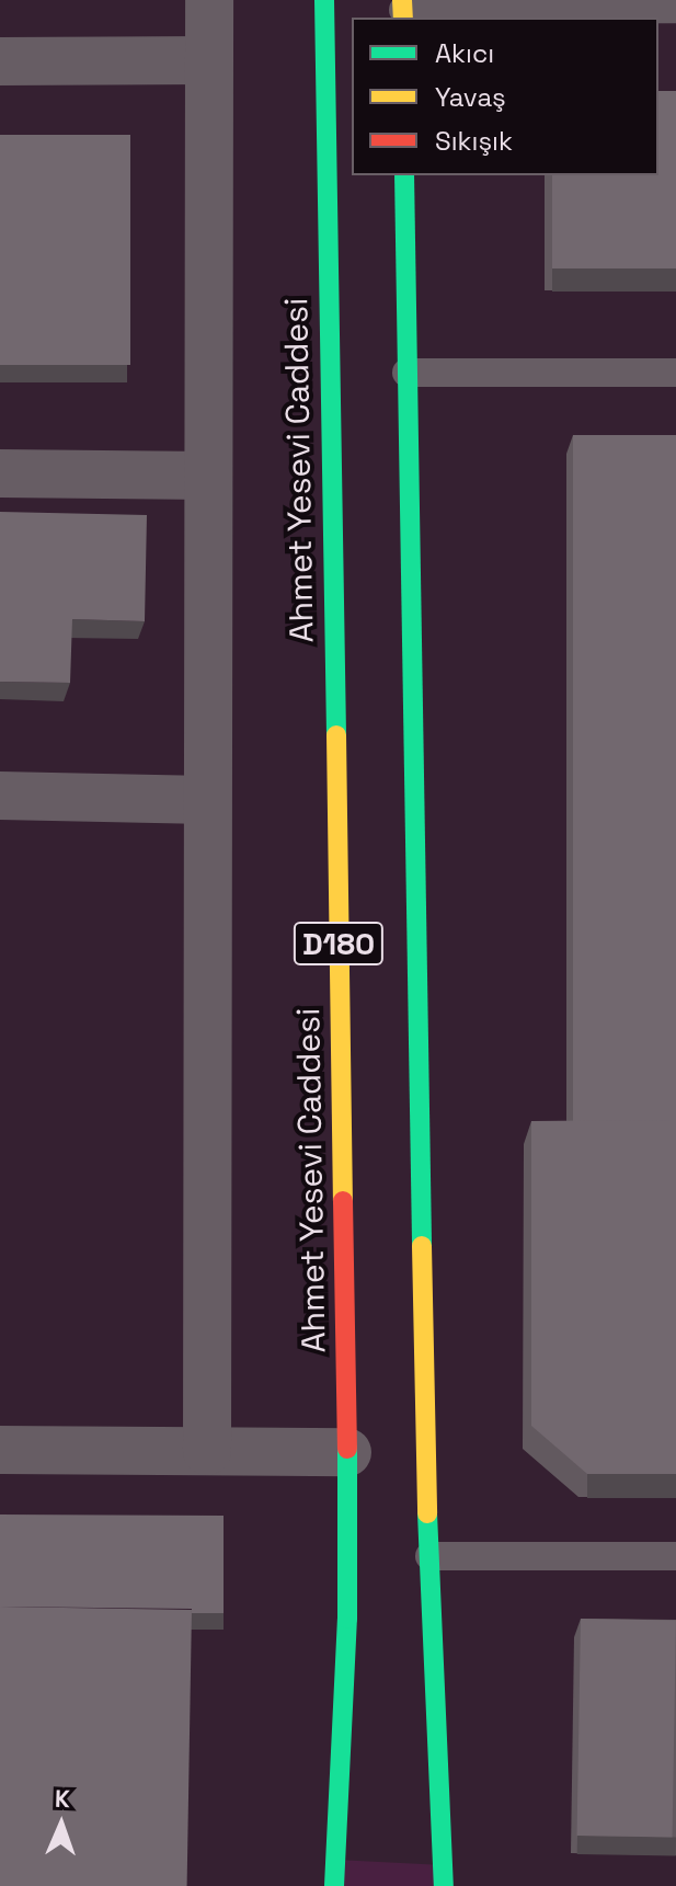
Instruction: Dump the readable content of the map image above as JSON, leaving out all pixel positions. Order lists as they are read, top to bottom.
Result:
{
  "streets": {
    "highway": ["Ahmet Yesevi Caddesi", "D180"]
  },
  "legend": ["Akıcı", "Yavaş", "Sıkışık"],
  "north": "top"
}
